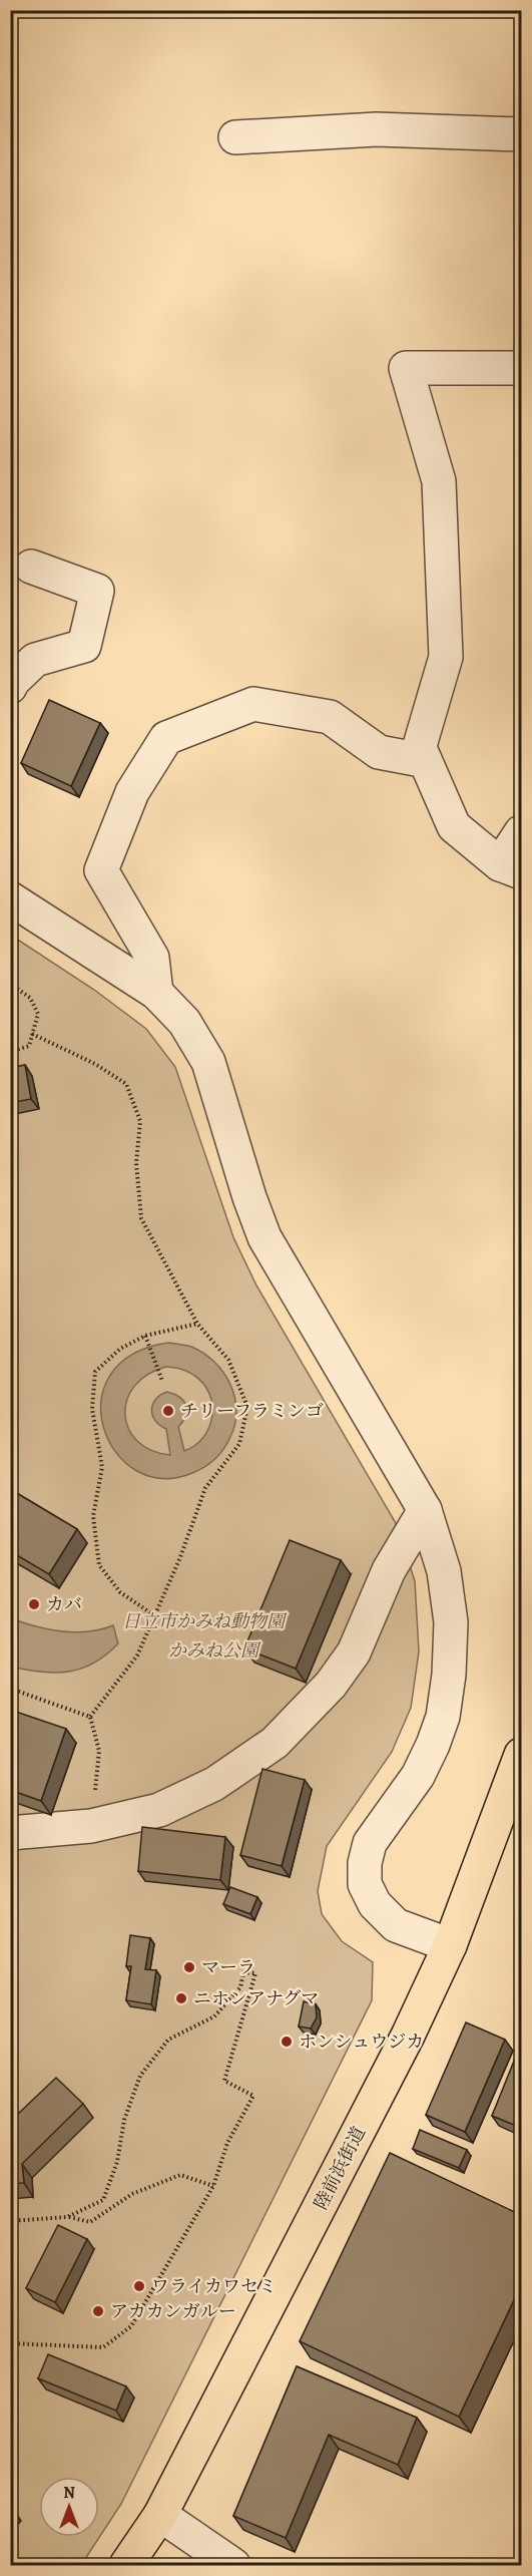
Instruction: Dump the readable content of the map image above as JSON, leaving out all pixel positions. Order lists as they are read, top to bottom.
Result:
{
  "streets": {
    "highway": ["陸前浜街道"]
  },
  "parks": ["日立市かみね動物園", "かみね公園"],
  "places": [
    "チリーフラミンゴ",
    "カバ",
    "マーラ",
    "ニホンアナグマ",
    "ホンシュウジカ",
    "ワライカワセミ",
    "アカカンガルー"
  ],
  "north": "top"
}
